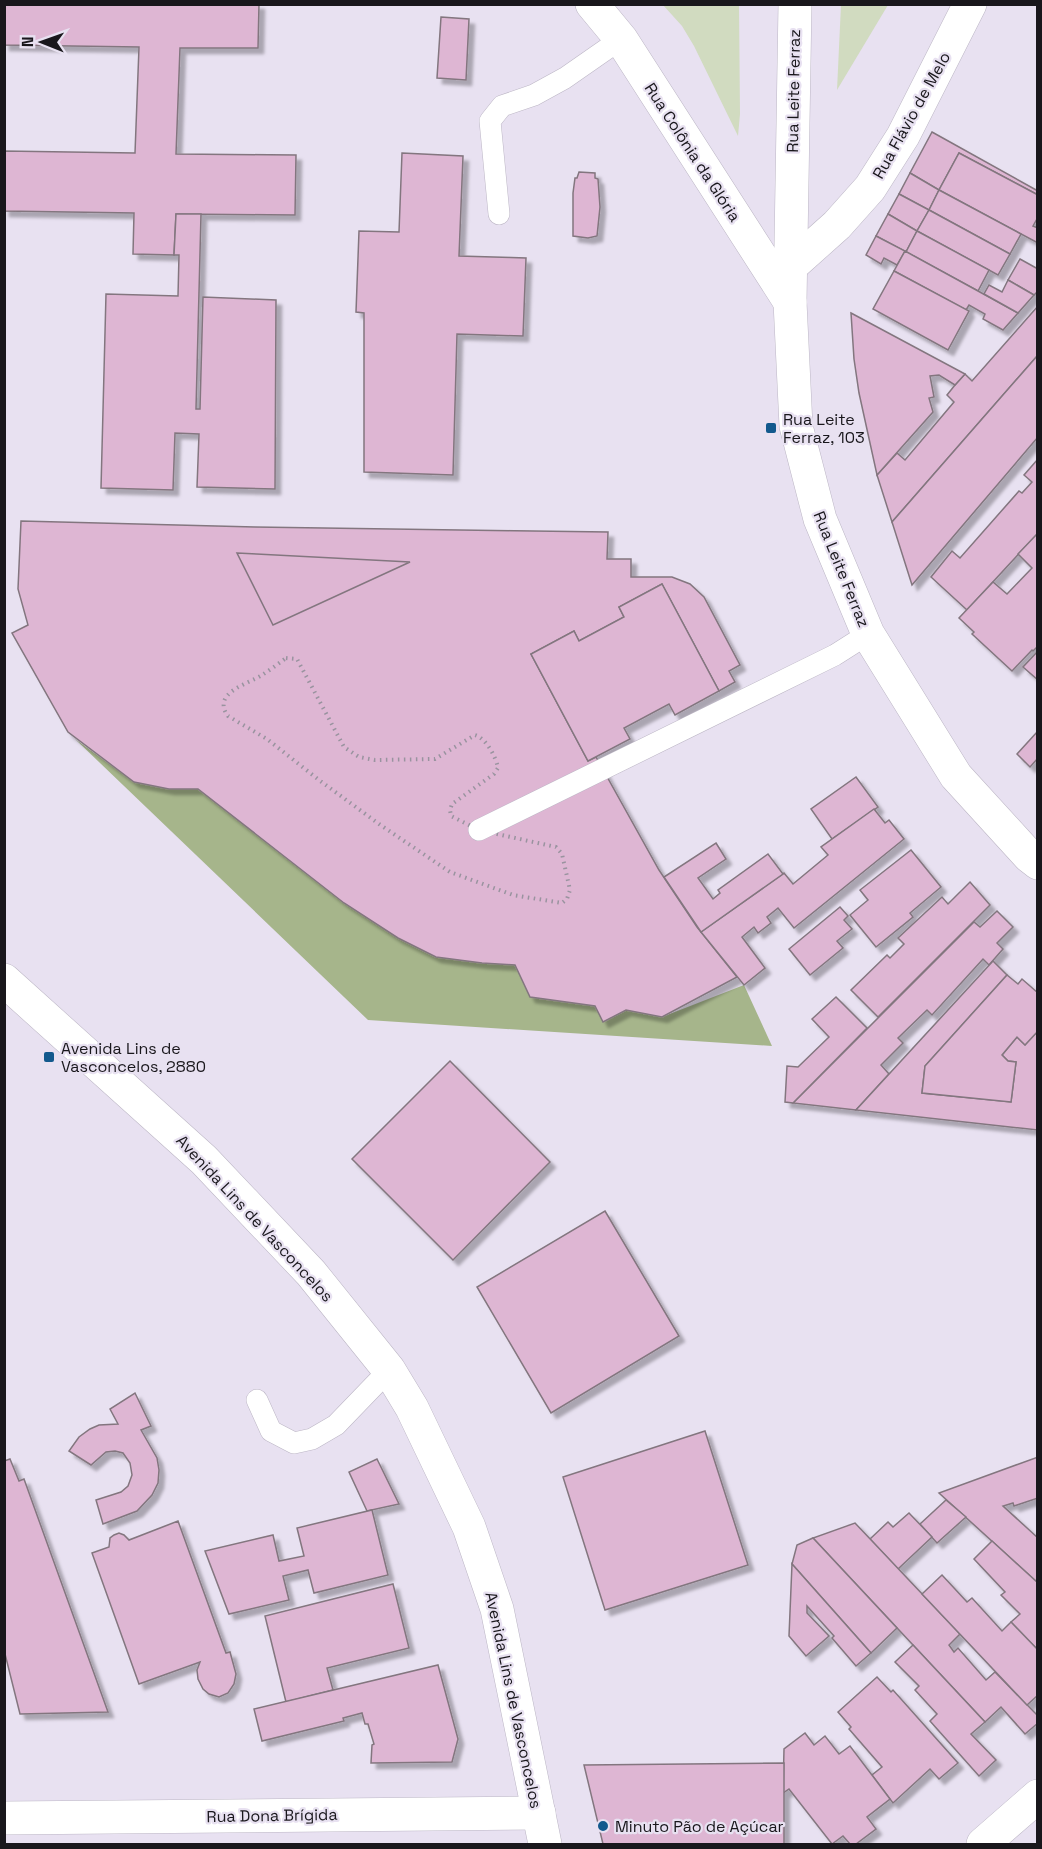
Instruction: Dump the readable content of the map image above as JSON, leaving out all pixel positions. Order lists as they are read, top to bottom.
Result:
{
  "streets": {
    "street": [
      "Rua Leite Ferraz",
      "Rua Flávio de Melo",
      "Rua Colônia da Glória",
      "Avenida Lins de Vasconcelos",
      "Rua Dona Brígida"
    ]
  },
  "crossings": [
    ["Rua Leite Ferraz", "Rua Flávio de Melo"],
    ["Rua Leite Ferraz", "Rua Colônia da Glória"],
    ["Avenida Lins de Vasconcelos", "Rua Dona Brígida"]
  ],
  "places": {
    "transit": ["Rua Leite Ferraz, 103", "Avenida Lins de Vasconcelos, 2880"],
    "other": ["Minuto Pão de Açúcar"]
  },
  "north": "left"
}
